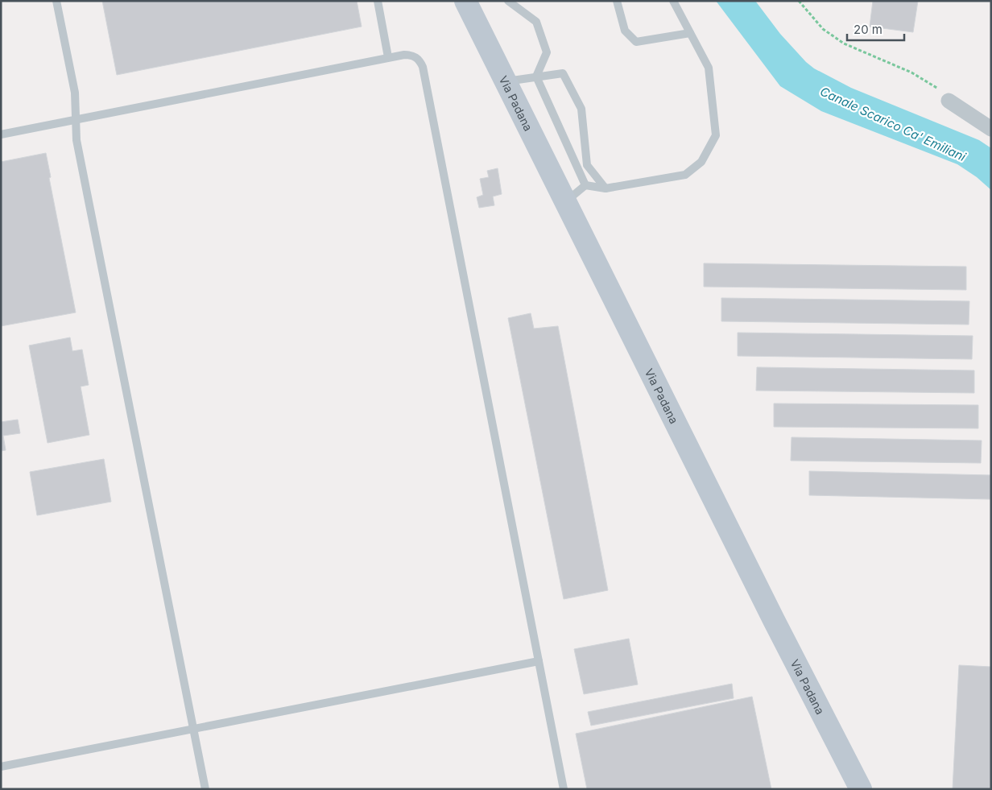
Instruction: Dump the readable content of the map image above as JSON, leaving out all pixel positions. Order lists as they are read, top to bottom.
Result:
{
  "streets": {
    "main road": ["Via Padana"]
  },
  "water": ["Canale Scarico Ca' Emiliani"],
  "scale_bar": "20 m"
}
